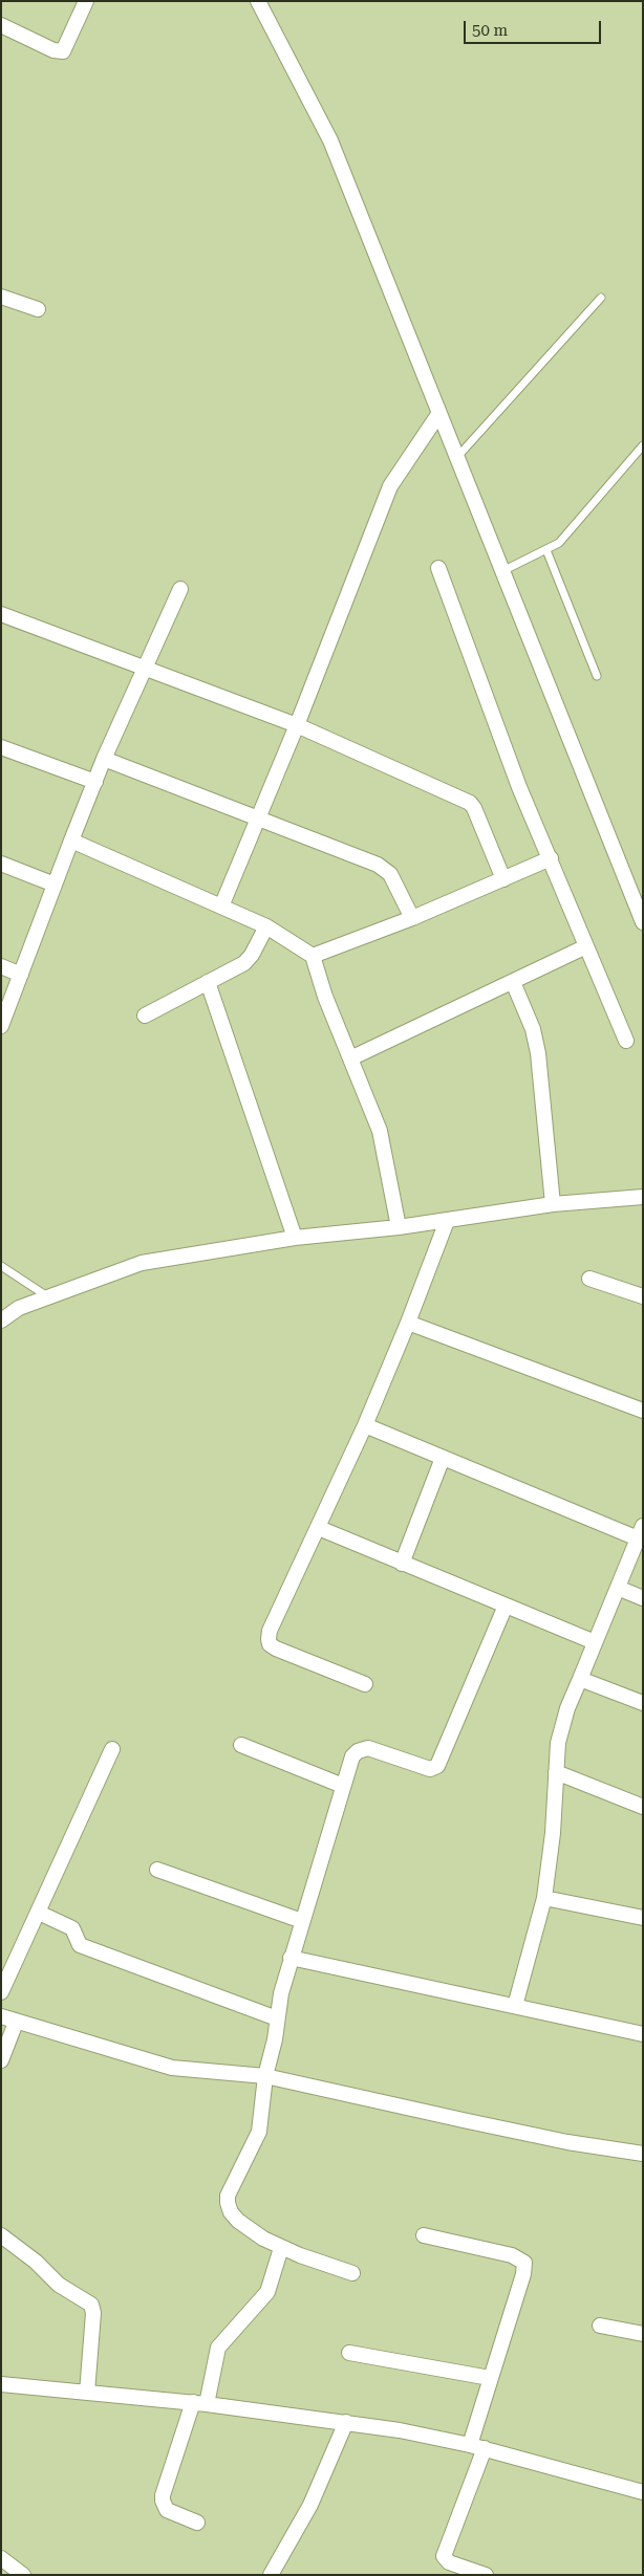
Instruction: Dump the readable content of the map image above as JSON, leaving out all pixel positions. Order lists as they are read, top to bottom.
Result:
{
  "scale_bar": "50 m"
}
